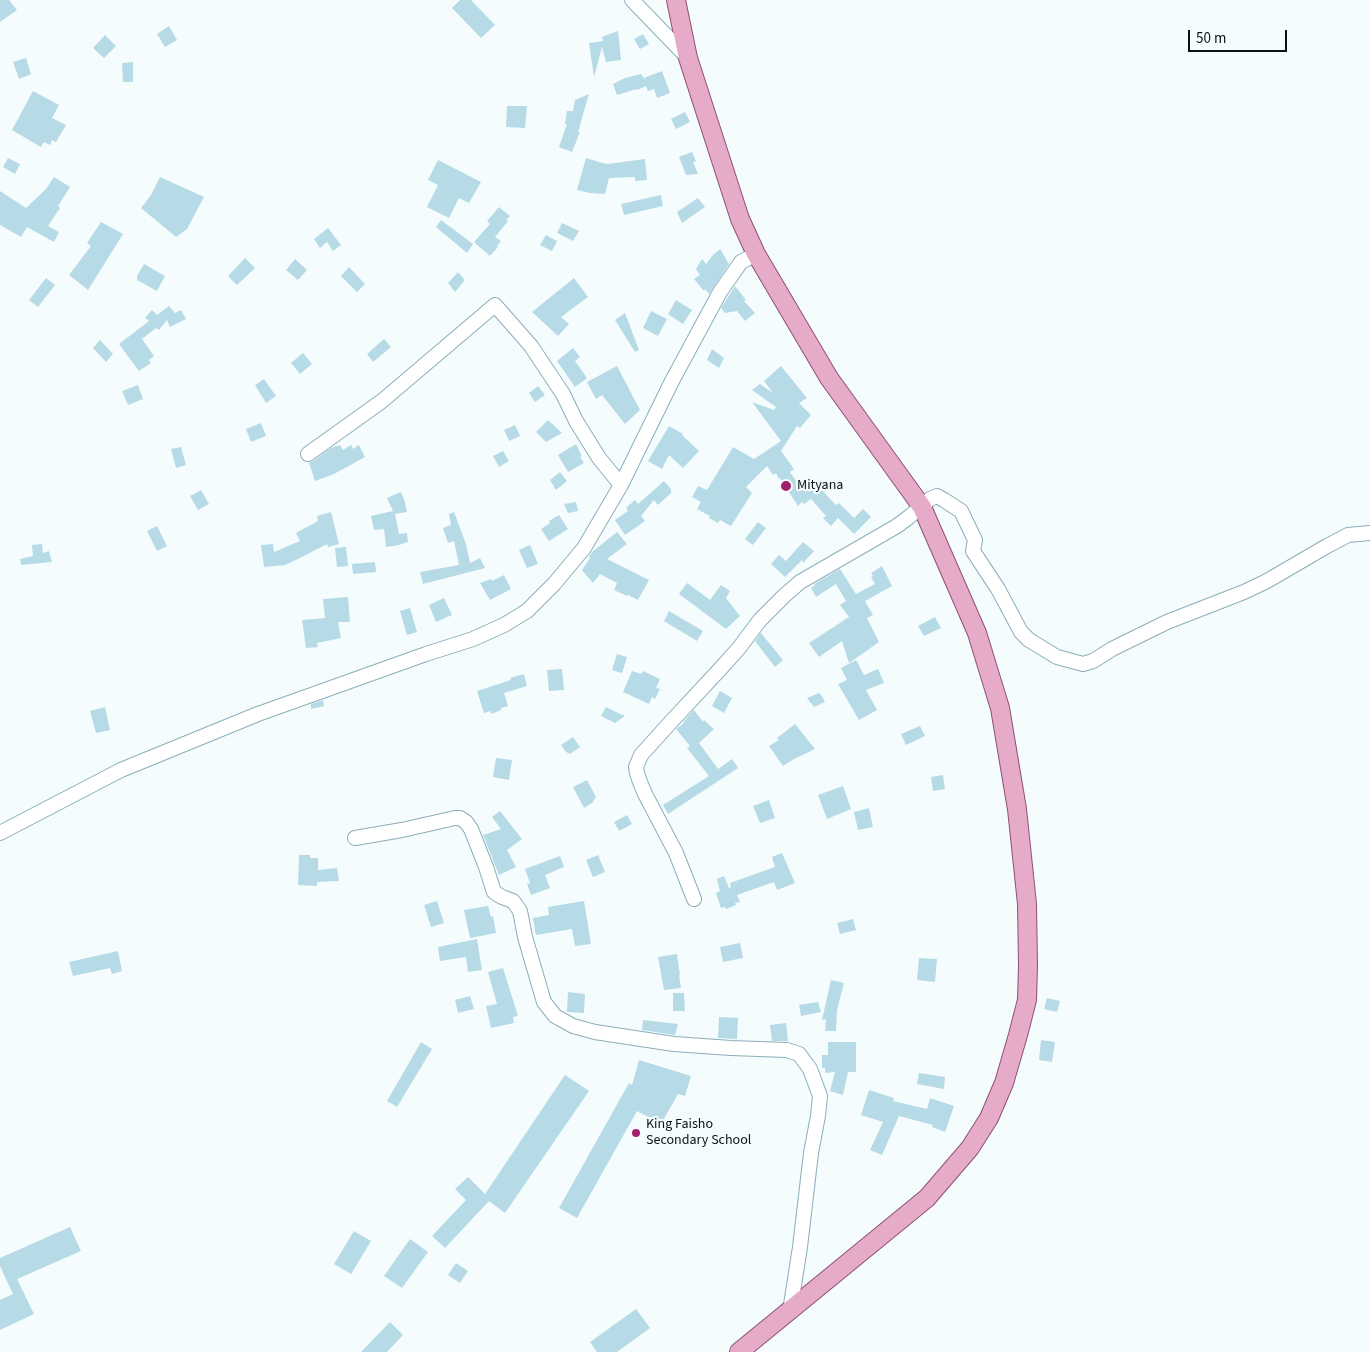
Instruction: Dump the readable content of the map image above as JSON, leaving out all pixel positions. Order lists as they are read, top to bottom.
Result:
{
  "places": ["Mityana", "King Faisho Secondary School"],
  "scale_bar": "50 m"
}
